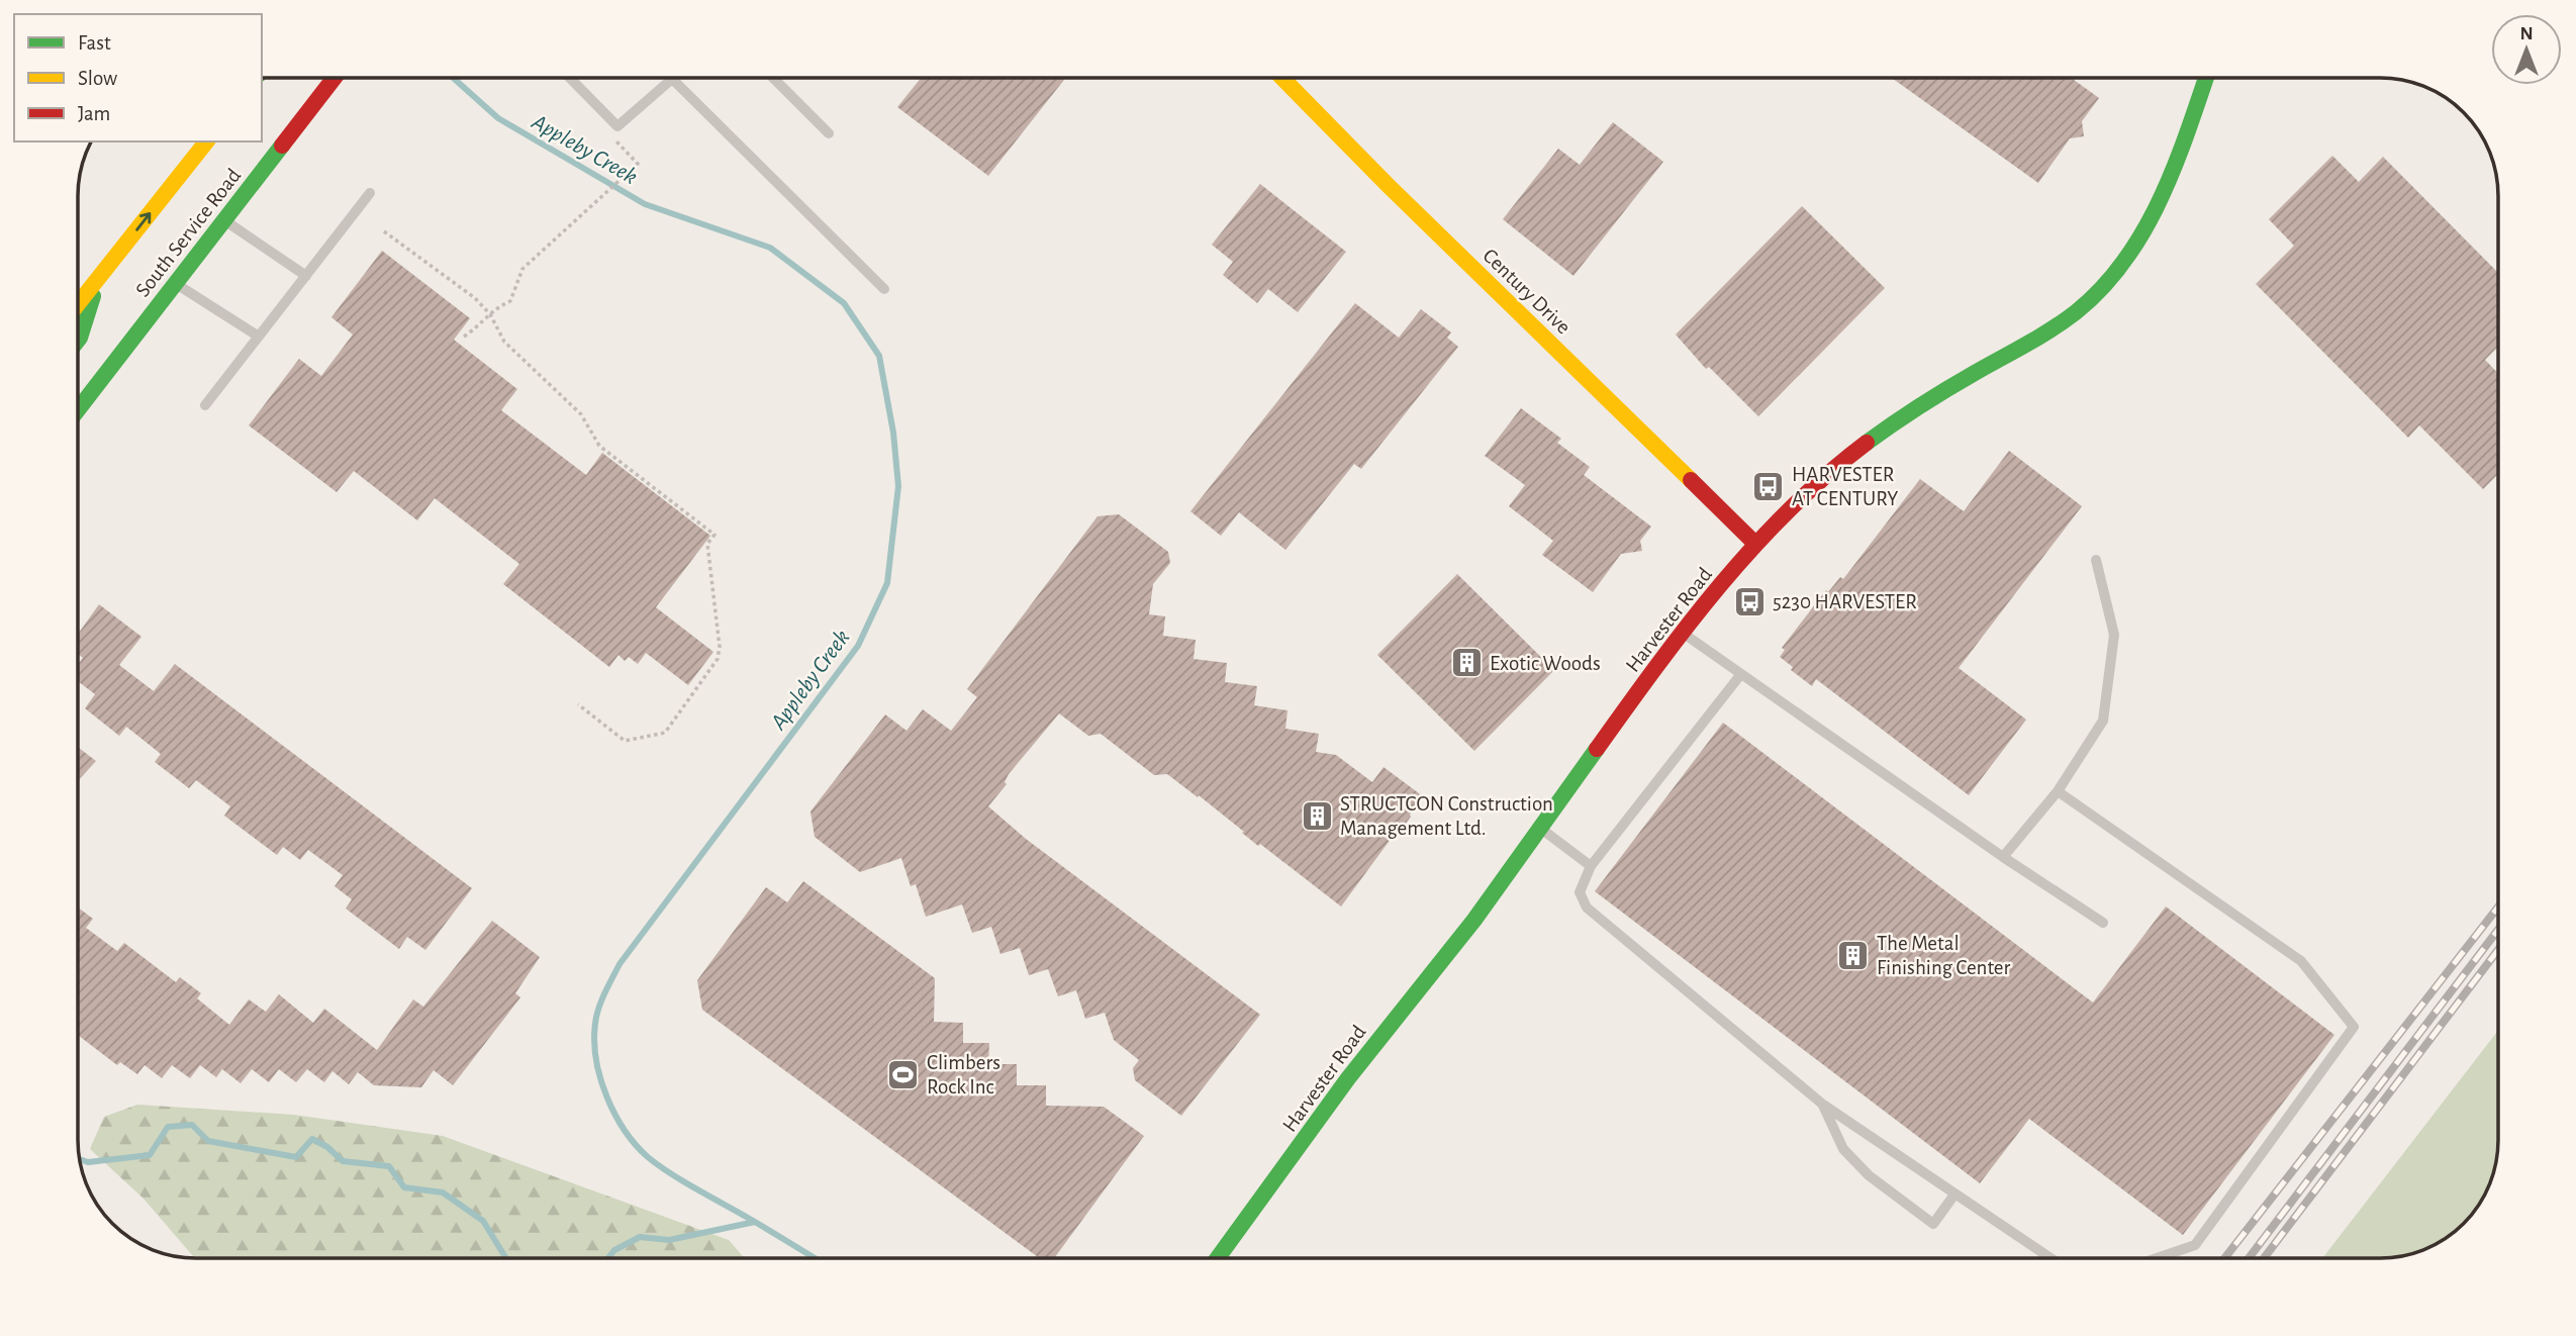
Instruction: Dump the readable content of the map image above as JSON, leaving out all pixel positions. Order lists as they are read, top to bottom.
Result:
{
  "streets": {
    "main road": ["South Service Road", "Century Drive", "Harvester Road"]
  },
  "crossings": [
    ["Century Drive", "Harvester Road"]
  ],
  "water": ["Appleby Creek"],
  "places": {
    "bus stop": ["HARVESTER AT CENTURY", "5230 HARVESTER"],
    "building": ["Exotic Woods", "STRUCTCON Construction Management Ltd.", "The Metal Finishing Center"],
    "sports": ["Climbers Rock Inc"]
  },
  "legend": ["Fast", "Slow", "Jam"],
  "north": "top"
}
